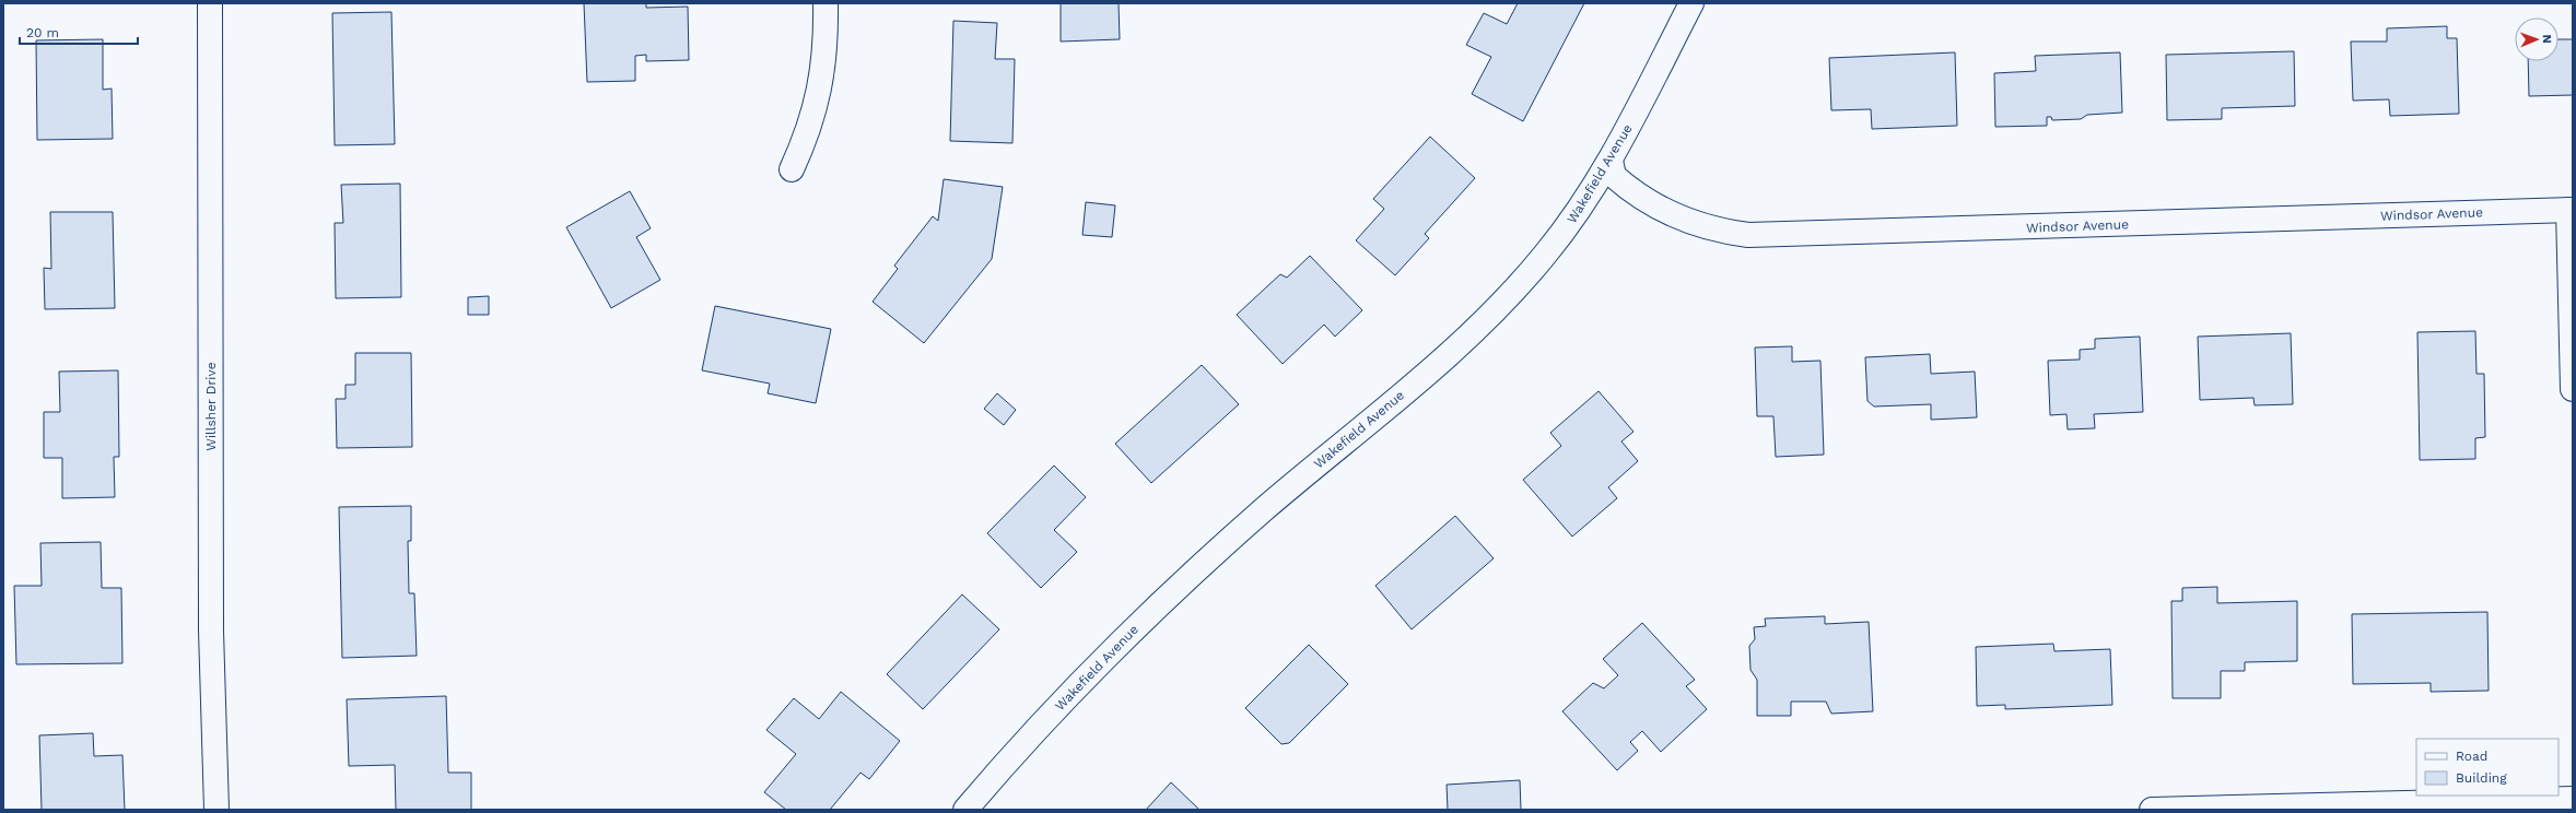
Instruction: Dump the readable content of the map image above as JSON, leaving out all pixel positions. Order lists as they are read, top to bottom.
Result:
{
  "streets": {
    "street": ["Wakefield Avenue", "Windsor Avenue", "Willsher Drive"]
  },
  "crossings": [
    ["Wakefield Avenue", "Windsor Avenue"]
  ],
  "legend": ["Road", "Building"],
  "scale_bar": "20 m",
  "north": "right"
}
